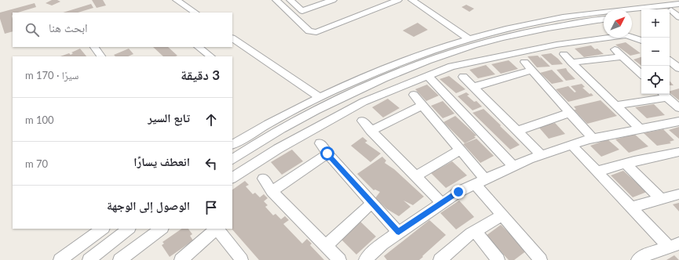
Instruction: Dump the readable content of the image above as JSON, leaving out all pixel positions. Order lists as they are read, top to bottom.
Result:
{
  "north": "top right",
  "page": {
    "map_buttons": ["+", "−"],
    "search": "ابحث هنا",
    "heading": ["3 دقيقة", "سيرًا · 170 m"],
    "list": [
      ["تابع السير", "100 m"],
      ["انعطف يسارًا", "70 m"],
      "الوصول إلى الوجهة"
    ]
  }
}
